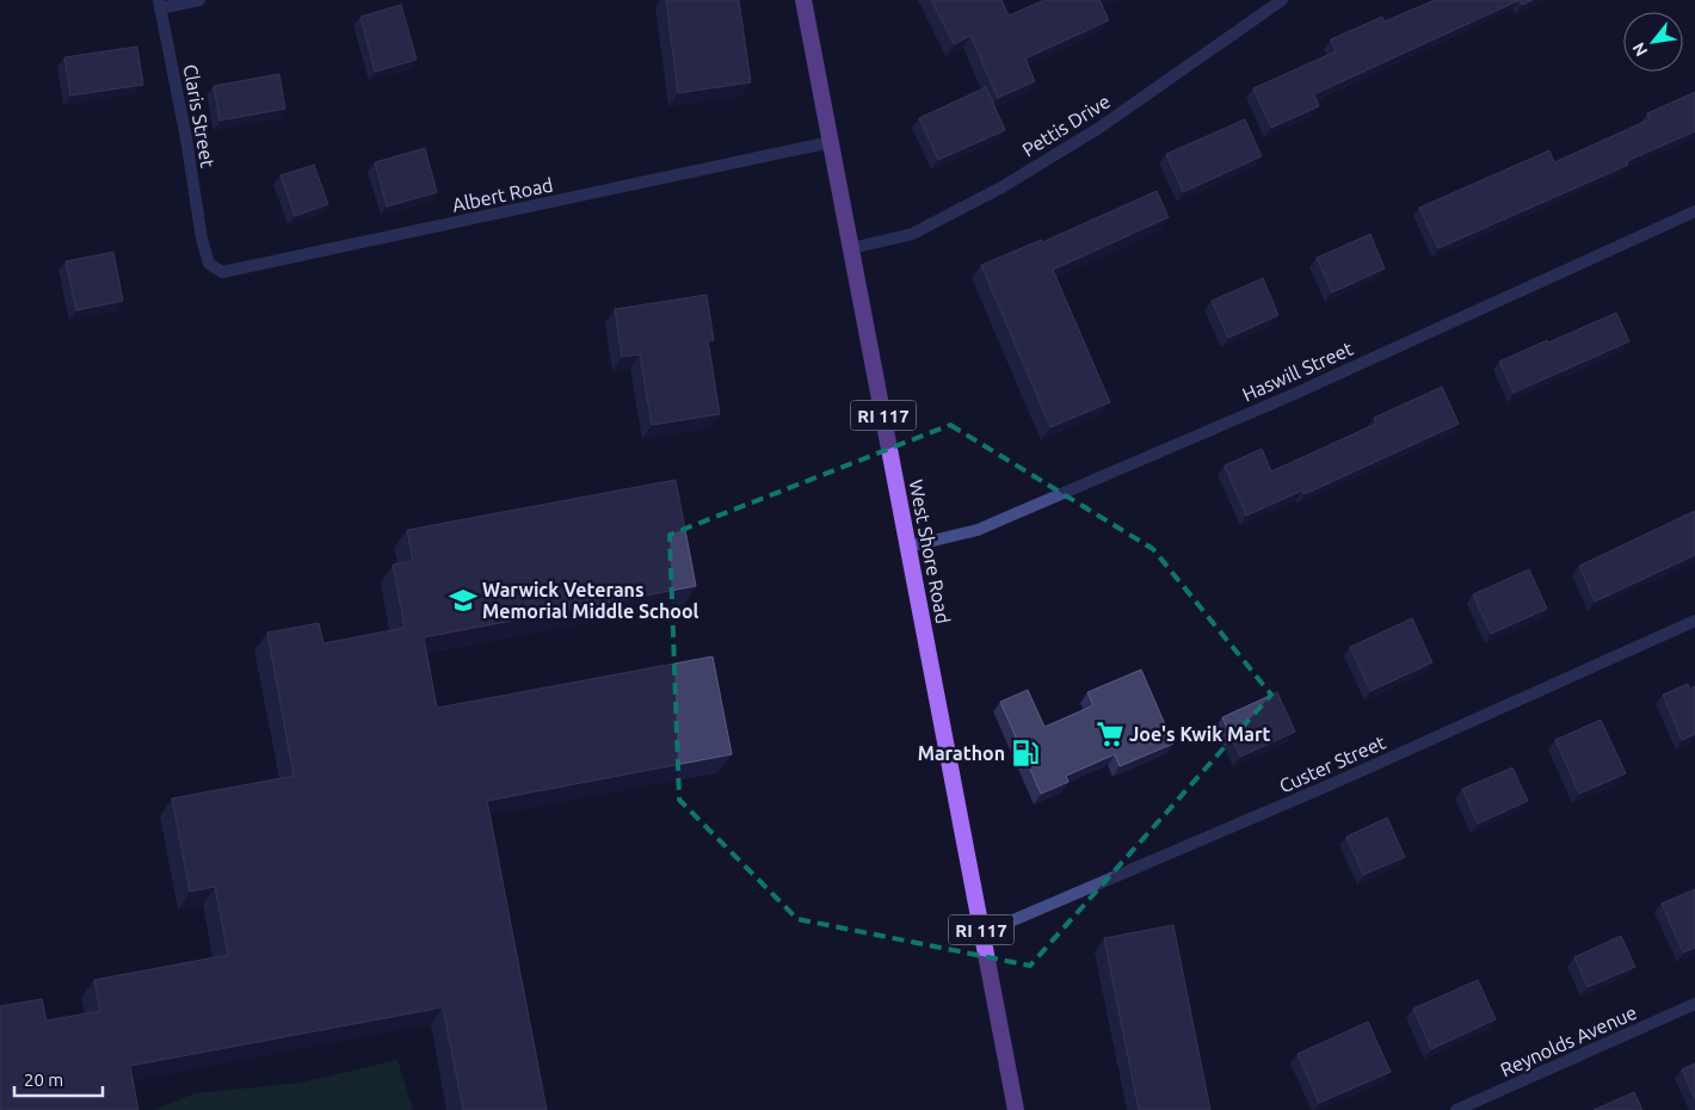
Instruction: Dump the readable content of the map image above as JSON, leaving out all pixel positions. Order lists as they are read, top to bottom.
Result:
{
  "streets": {
    "main road": ["RI 117", "West Shore Road"],
    "street": [
      "Claris Street",
      "Pettis Drive",
      "Albert Road",
      "Haswill Street",
      "Custer Street",
      "Reynolds Avenue"
    ]
  },
  "crossings": [
    ["Claris Street", "Albert Road"],
    ["Pettis Drive", "West Shore Road"],
    ["Albert Road", "West Shore Road"],
    ["Haswill Street", "West Shore Road"],
    ["West Shore Road", "Custer Street"]
  ],
  "places": {
    "school or university": ["Warwick Veterans Memorial Middle School"],
    "supermarket": ["Joe's Kwik Mart"],
    "fuel station": ["Marathon"]
  },
  "scale_bar": "20 m",
  "north": "bottom left"
}
